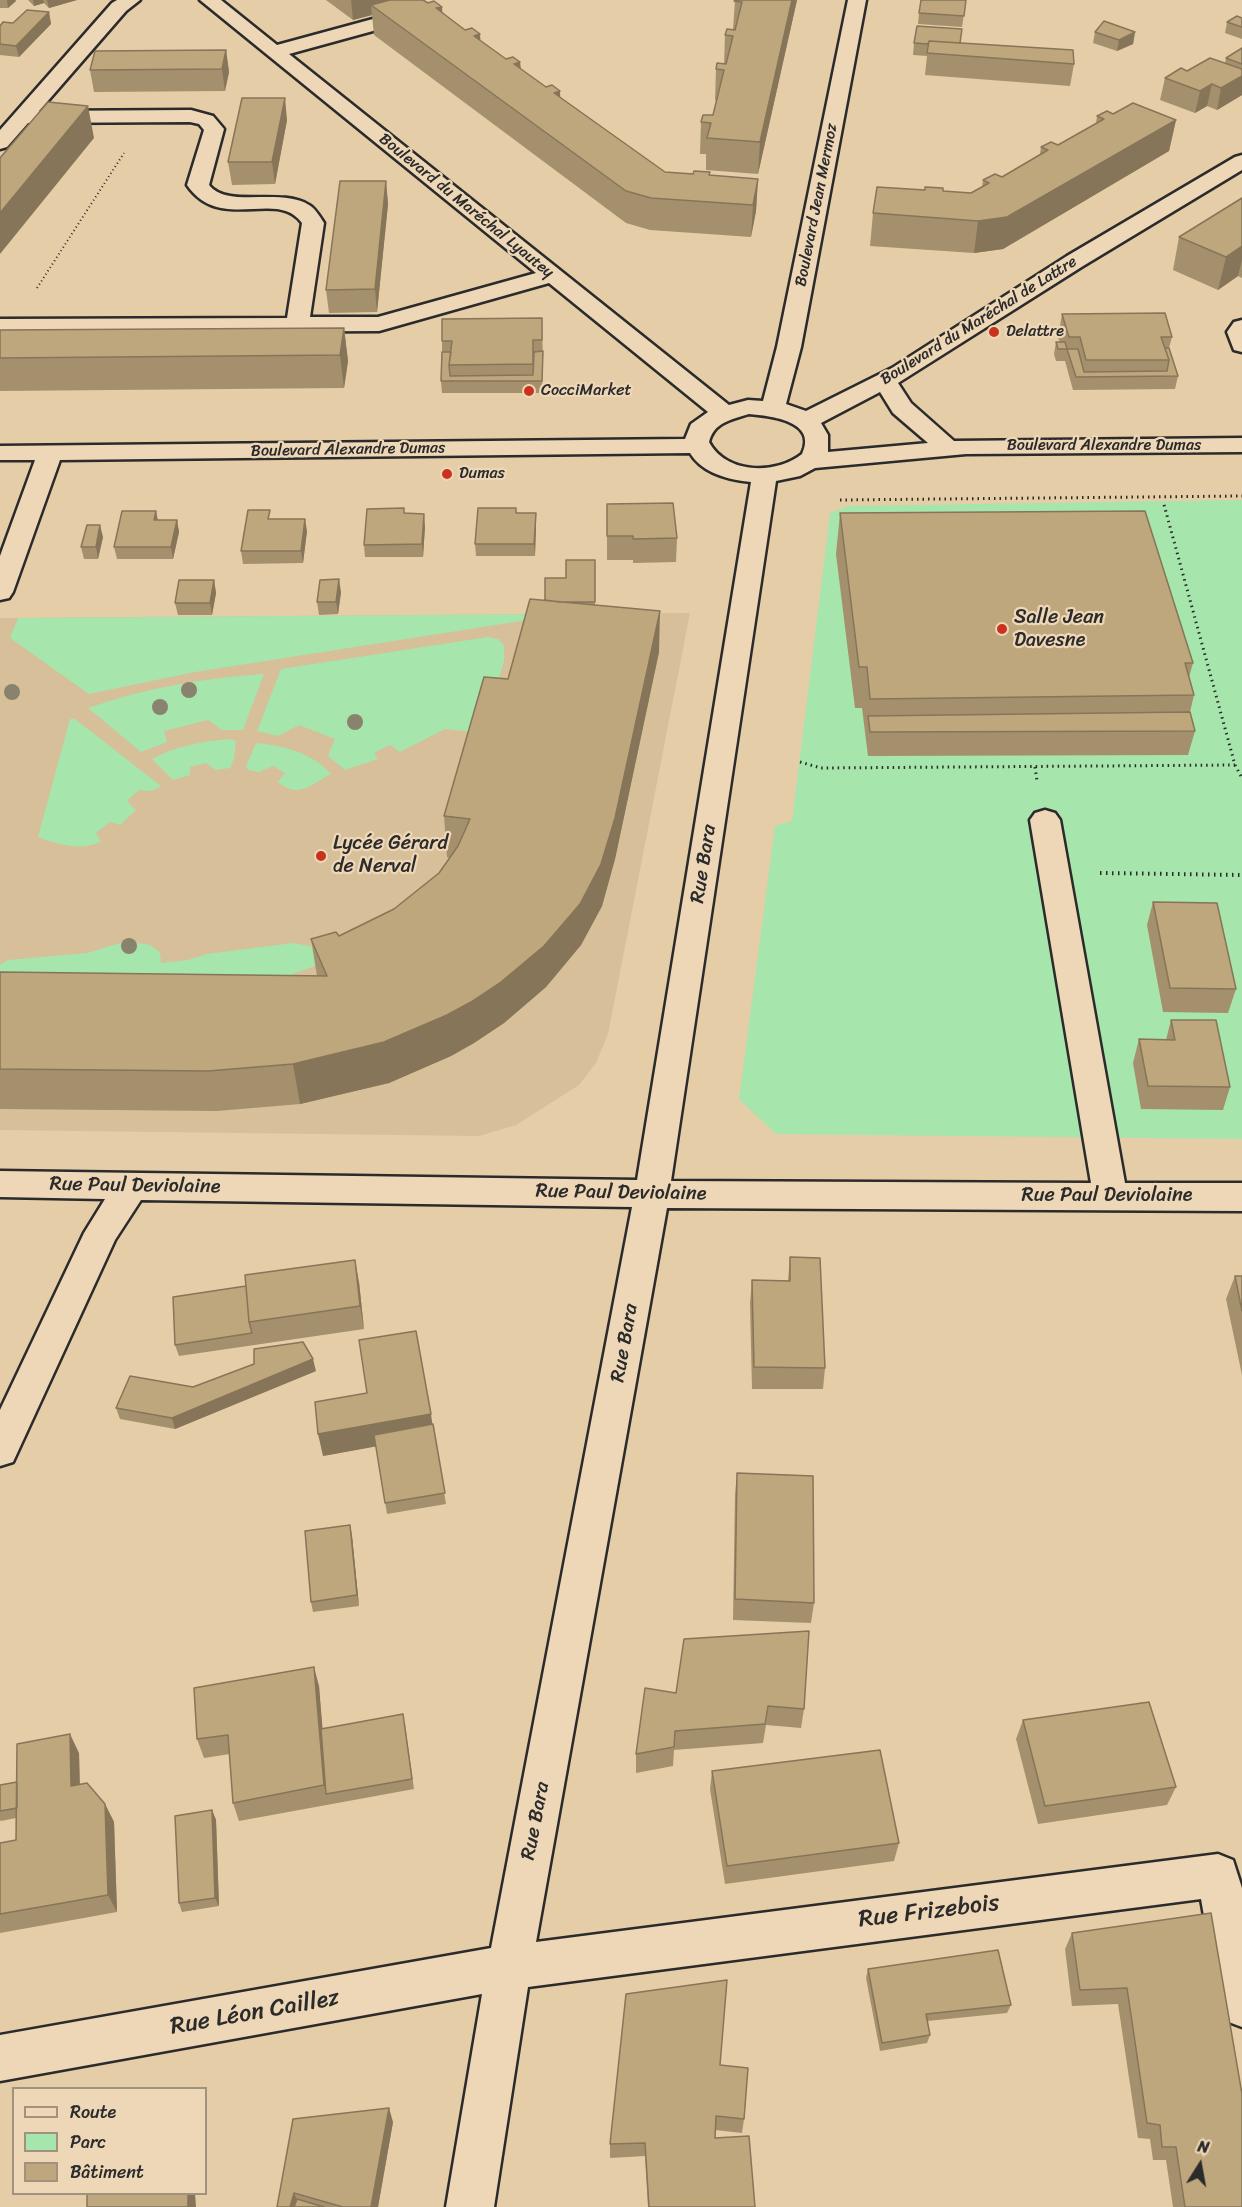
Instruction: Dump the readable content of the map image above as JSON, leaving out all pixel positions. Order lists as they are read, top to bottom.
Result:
{
  "streets": {
    "street": [
      "Boulevard Jean Mermoz",
      "Boulevard du Maréchal Lyautey",
      "Boulevard du Maréchal de Lattre",
      "Boulevard Alexandre Dumas",
      "Rue Bara",
      "Rue Paul Deviolaine",
      "Rue Frizebois",
      "Rue Léon Caillez"
    ]
  },
  "crossings": [
    ["Boulevard Jean Mermoz", "Boulevard du Maréchal Lyautey"],
    ["Boulevard Jean Mermoz", "Boulevard du Maréchal de Lattre"],
    ["Boulevard Jean Mermoz", "Boulevard Alexandre Dumas"],
    ["Boulevard Jean Mermoz", "Rue Bara"],
    ["Boulevard du Maréchal Lyautey", "Boulevard du Maréchal de Lattre"],
    ["Boulevard du Maréchal Lyautey", "Boulevard Alexandre Dumas"],
    ["Boulevard du Maréchal Lyautey", "Rue Bara"],
    ["Boulevard du Maréchal de Lattre", "Boulevard Alexandre Dumas"],
    ["Boulevard du Maréchal de Lattre", "Rue Bara"],
    ["Boulevard Alexandre Dumas", "Rue Bara"],
    ["Rue Bara", "Rue Paul Deviolaine"],
    ["Rue Bara", "Rue Frizebois"],
    ["Rue Bara", "Rue Léon Caillez"],
    ["Rue Frizebois", "Rue Léon Caillez"]
  ],
  "places": [
    "Delattre",
    "CocciMarket",
    "Dumas",
    "Salle Jean Davesne",
    "Lycée Gérard de Nerval"
  ],
  "legend": ["Route", "Parc", "Bâtiment"],
  "north": "top"
}
